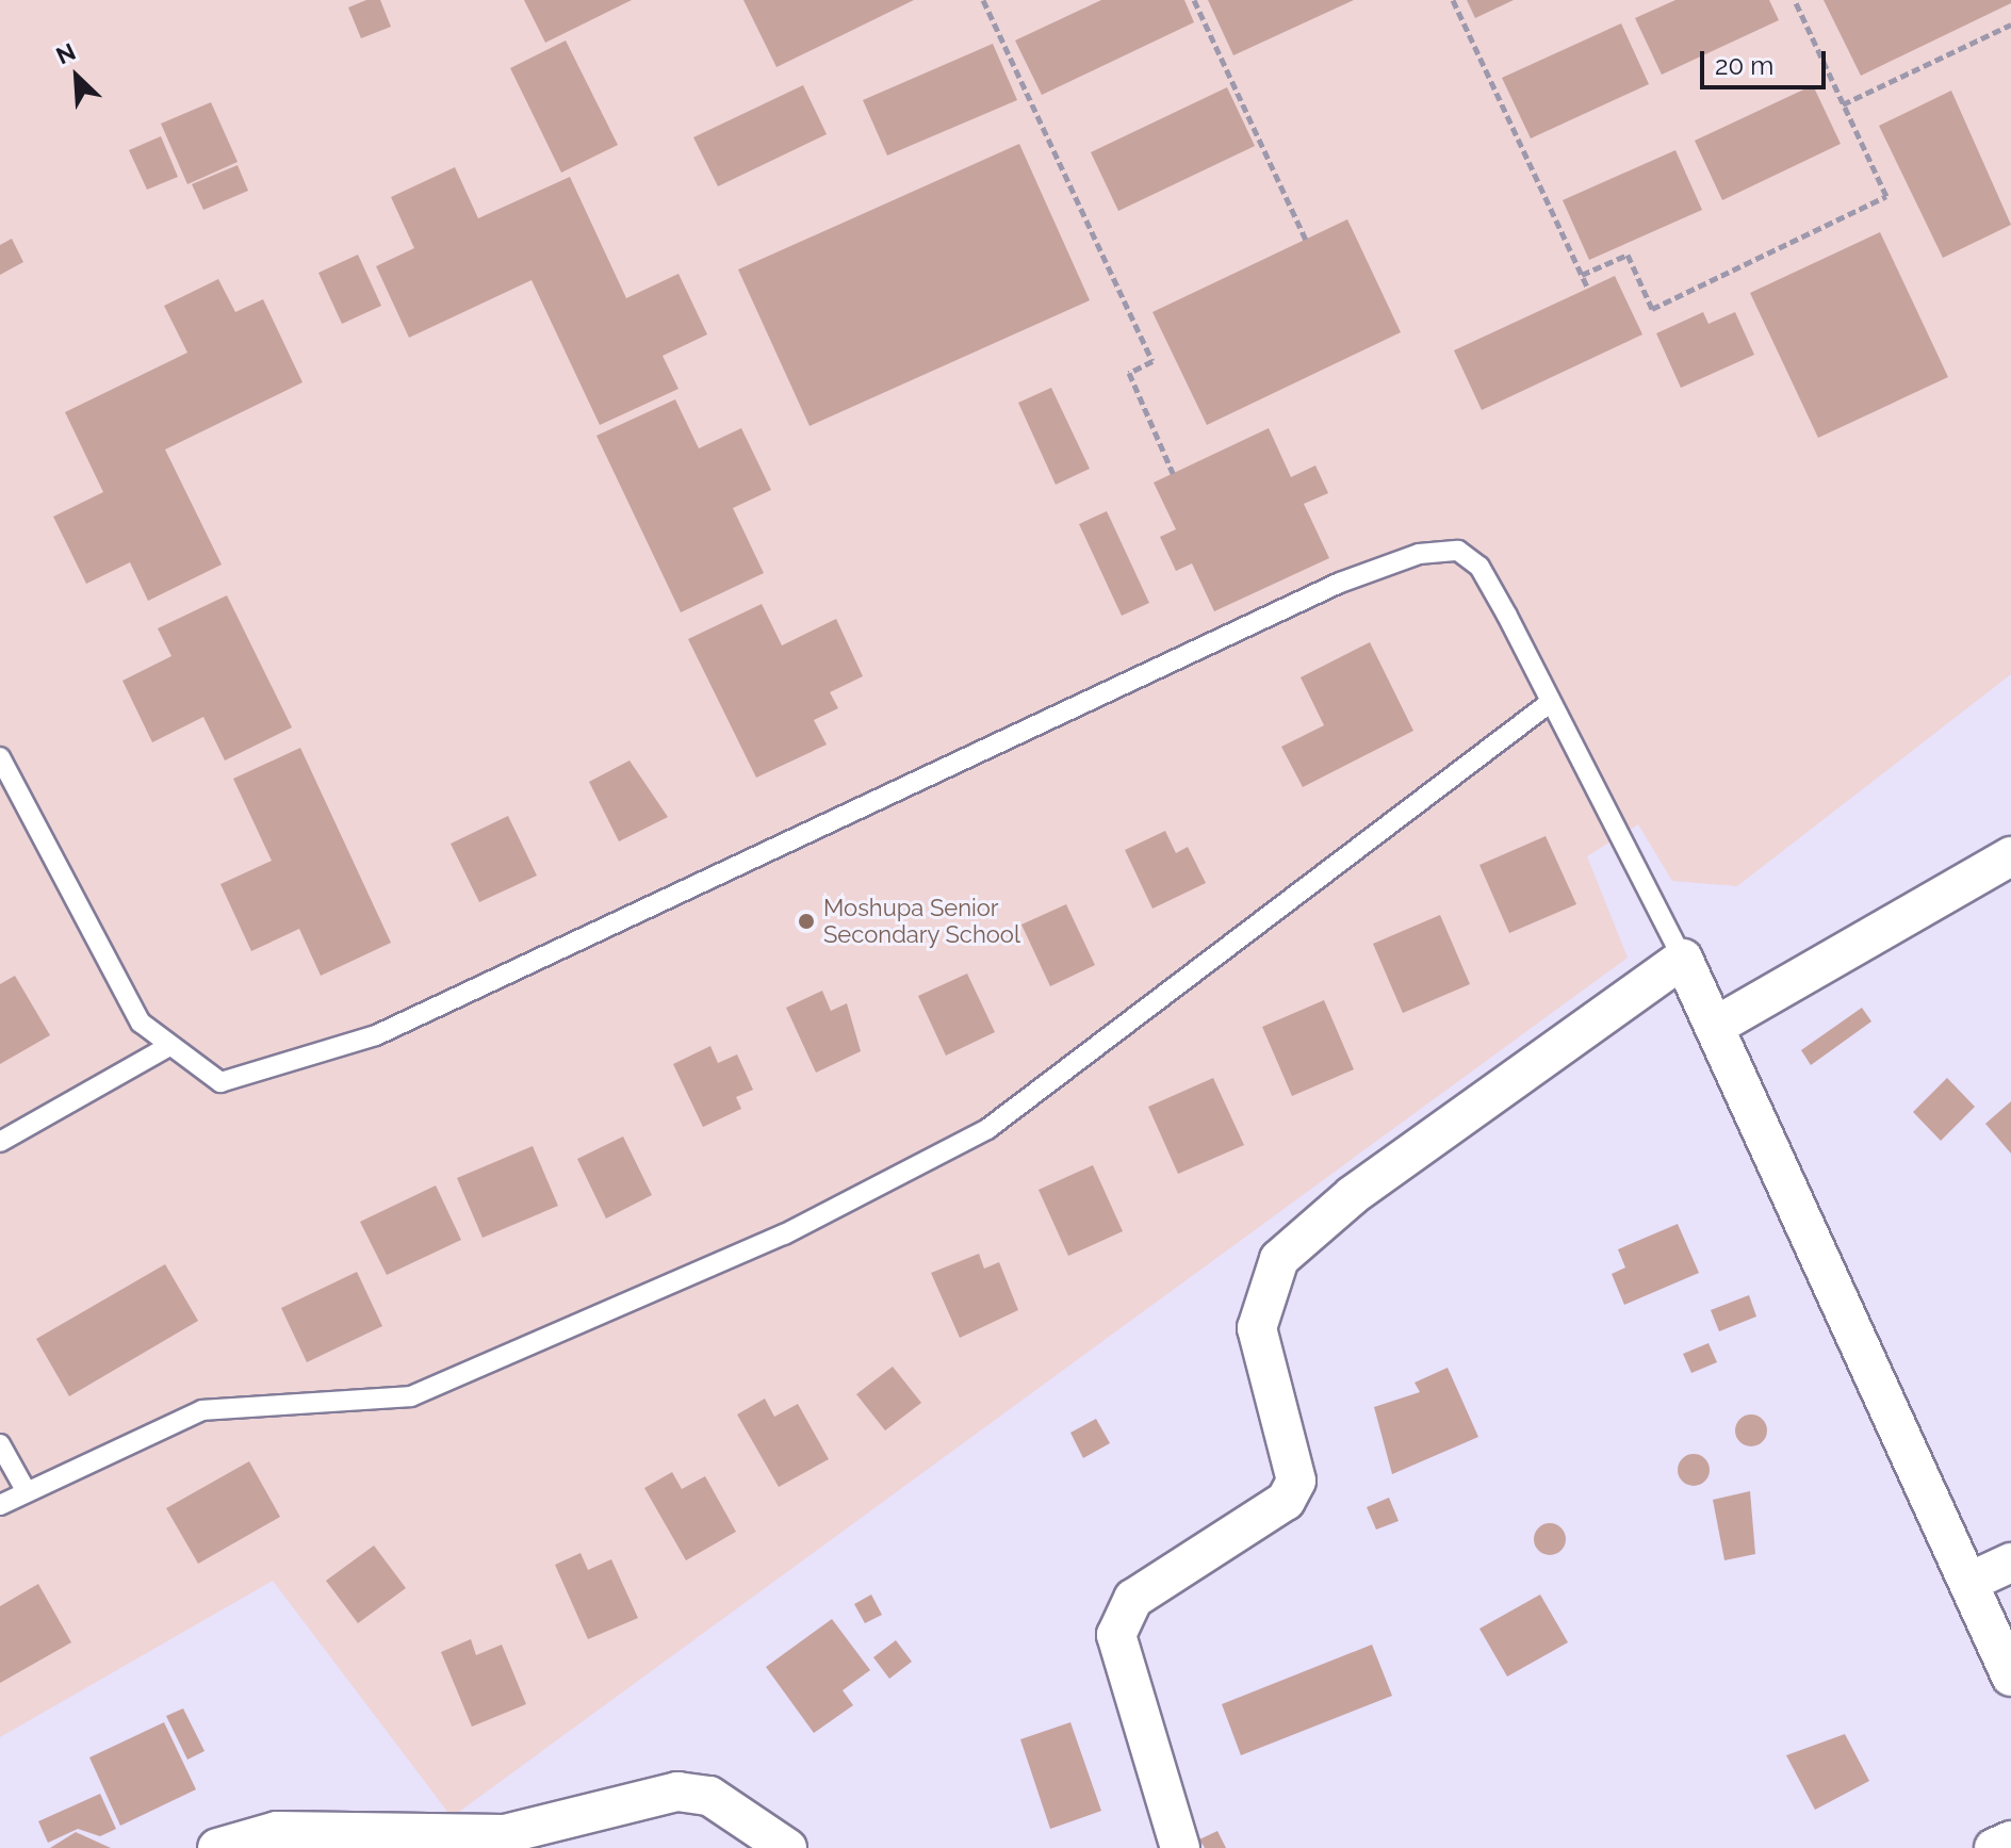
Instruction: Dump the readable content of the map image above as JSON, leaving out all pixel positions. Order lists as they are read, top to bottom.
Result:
{
  "places": ["Moshupa Senior Secondary School"],
  "scale_bar": "20 m",
  "north": "top left"
}
